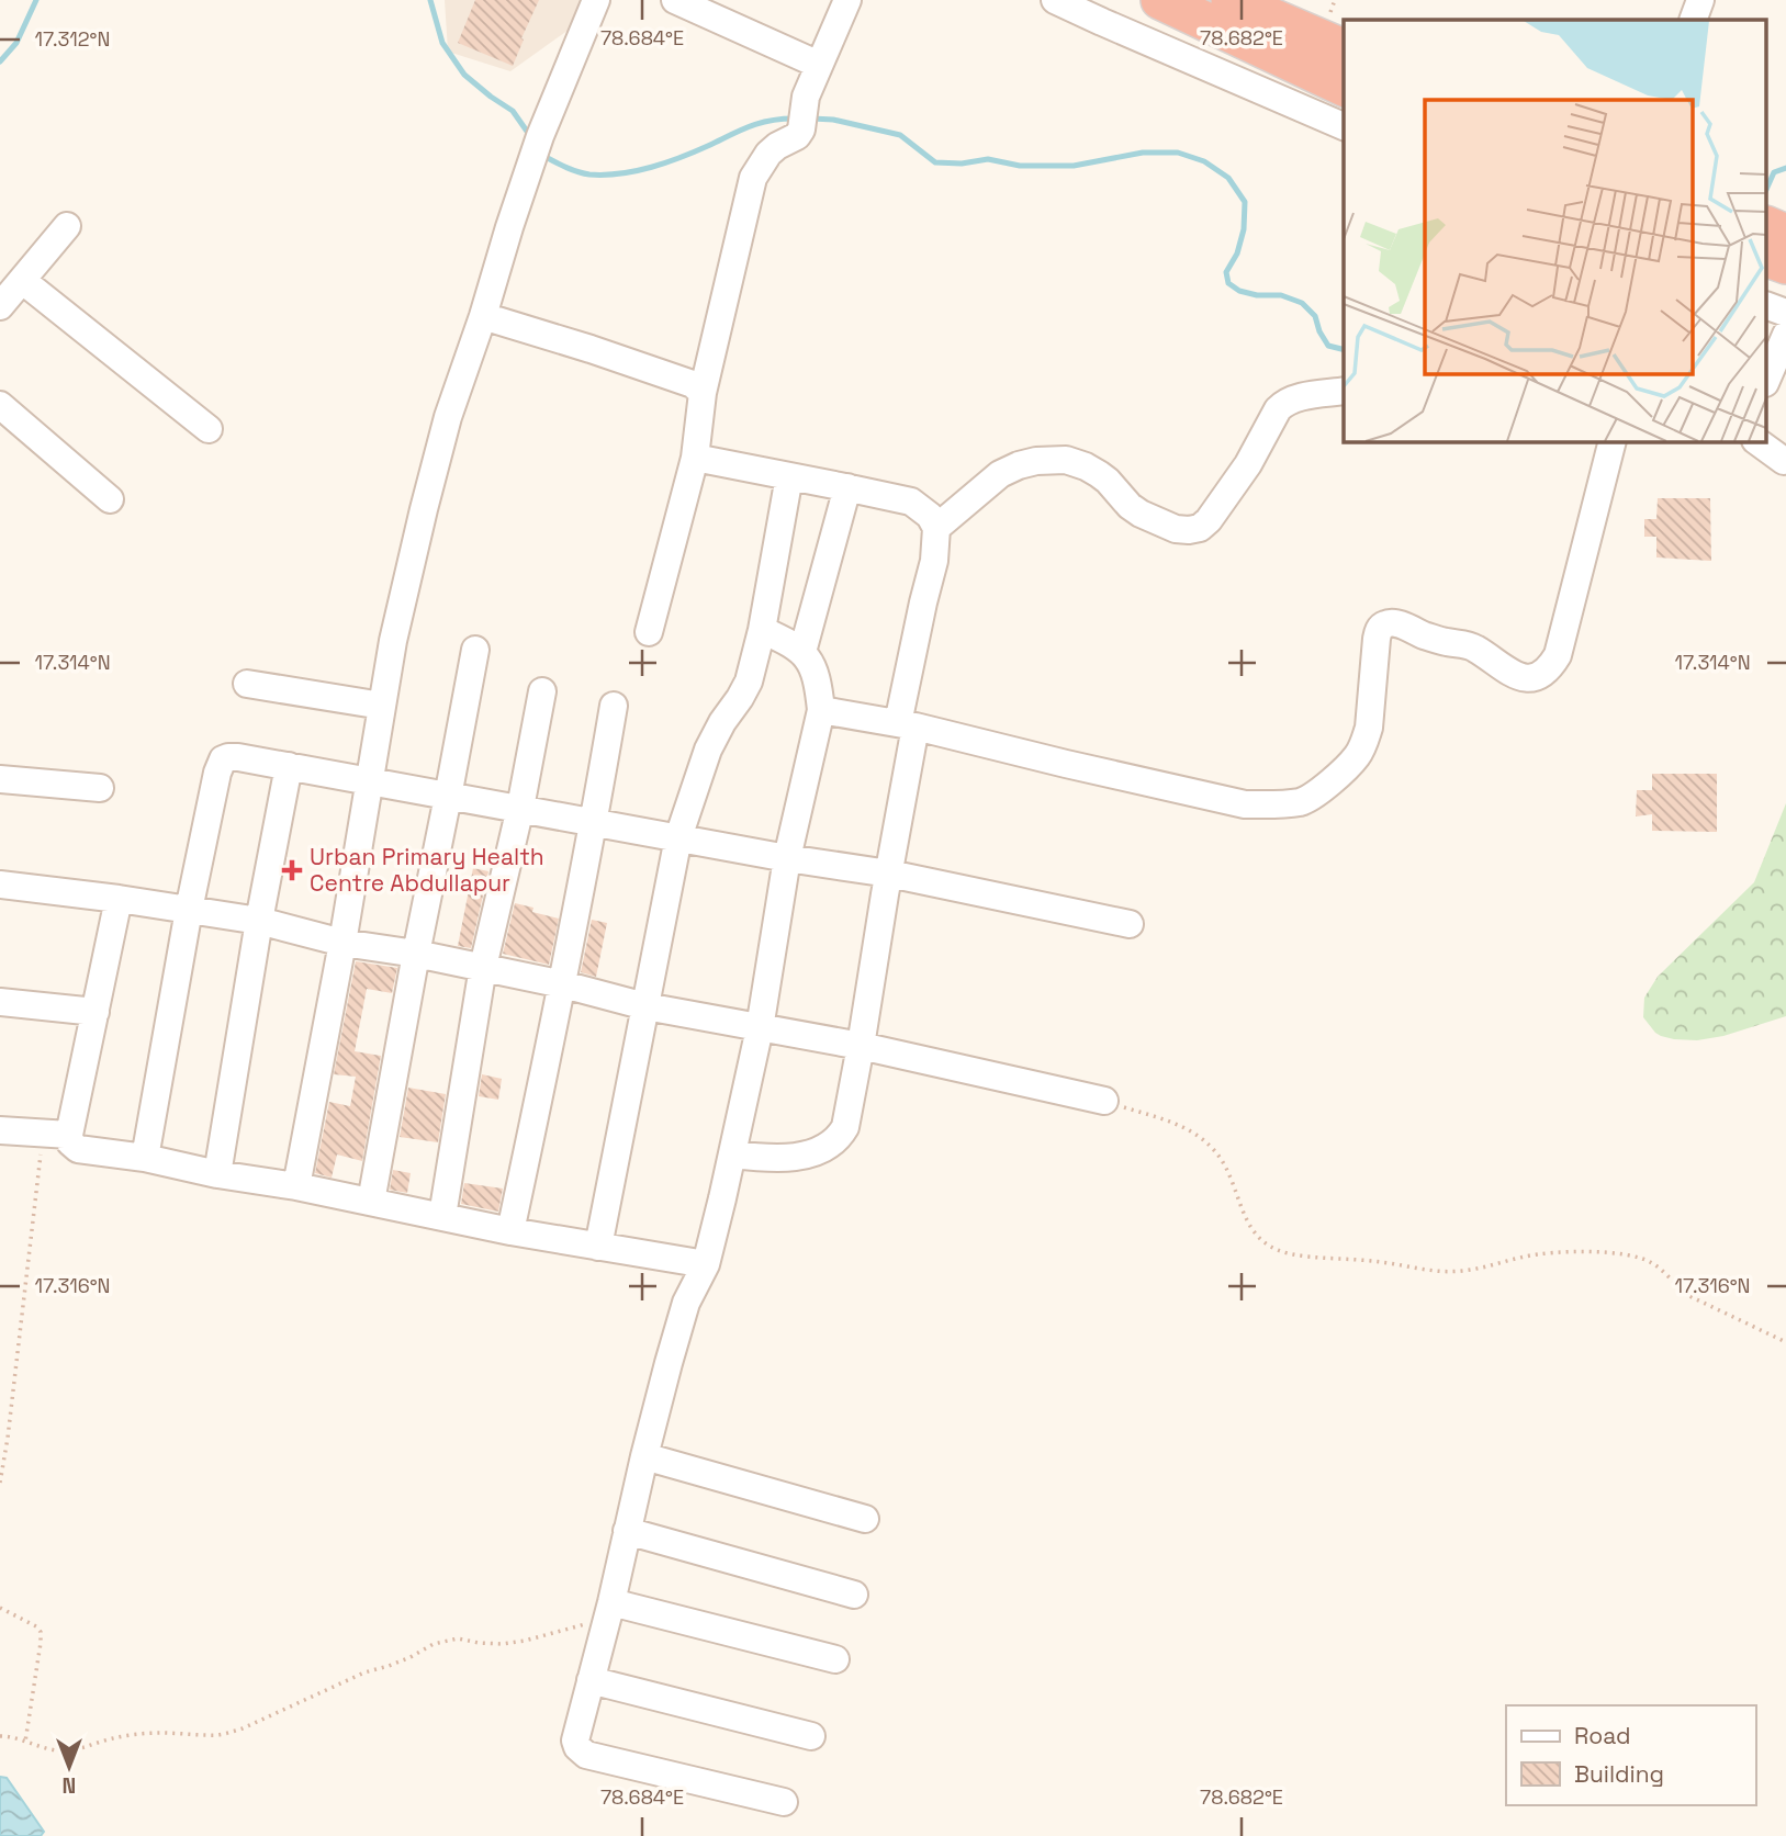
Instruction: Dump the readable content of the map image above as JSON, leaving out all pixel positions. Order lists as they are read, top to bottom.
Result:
{
  "places": {
    "health": ["Urban Primary Health Centre Abdullapur"]
  },
  "legend": ["Road", "Building"],
  "north": "bottom",
  "coordinates": [
    "78.684°E",
    "78.682°E",
    "17.312°N",
    "17.314°N",
    "17.316°N"
  ]
}
